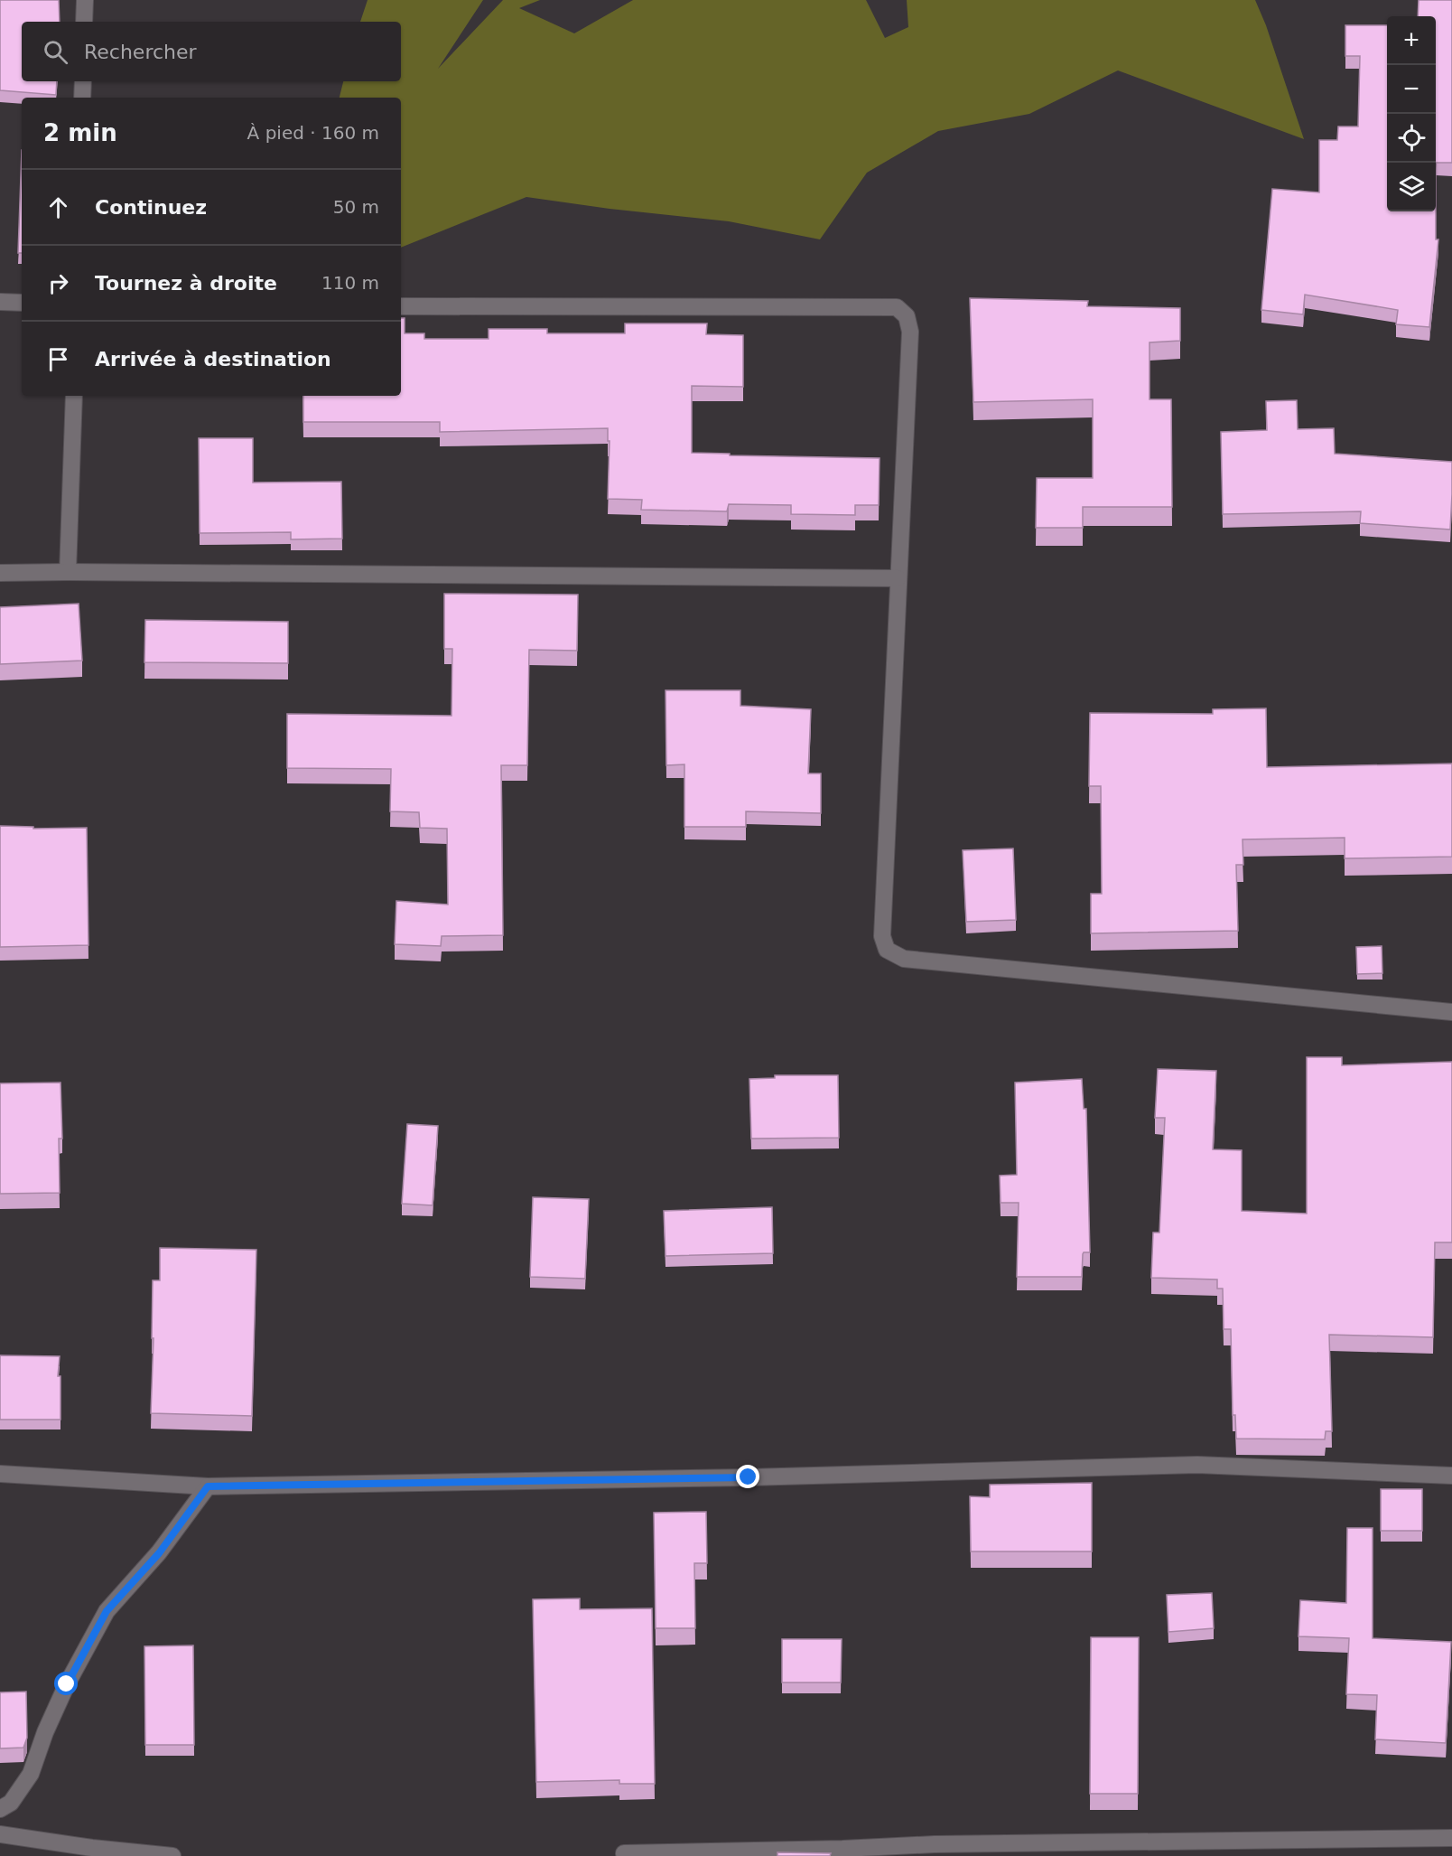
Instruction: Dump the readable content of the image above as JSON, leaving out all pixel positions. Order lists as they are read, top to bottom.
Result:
{
  "page": {
    "map_buttons": ["+", "−"],
    "search": "Rechercher",
    "heading": ["2 min", "À pied · 160 m"],
    "list": [
      ["Continuez", "50 m"],
      ["Tournez à droite", "110 m"],
      "Arrivée à destination"
    ]
  }
}
